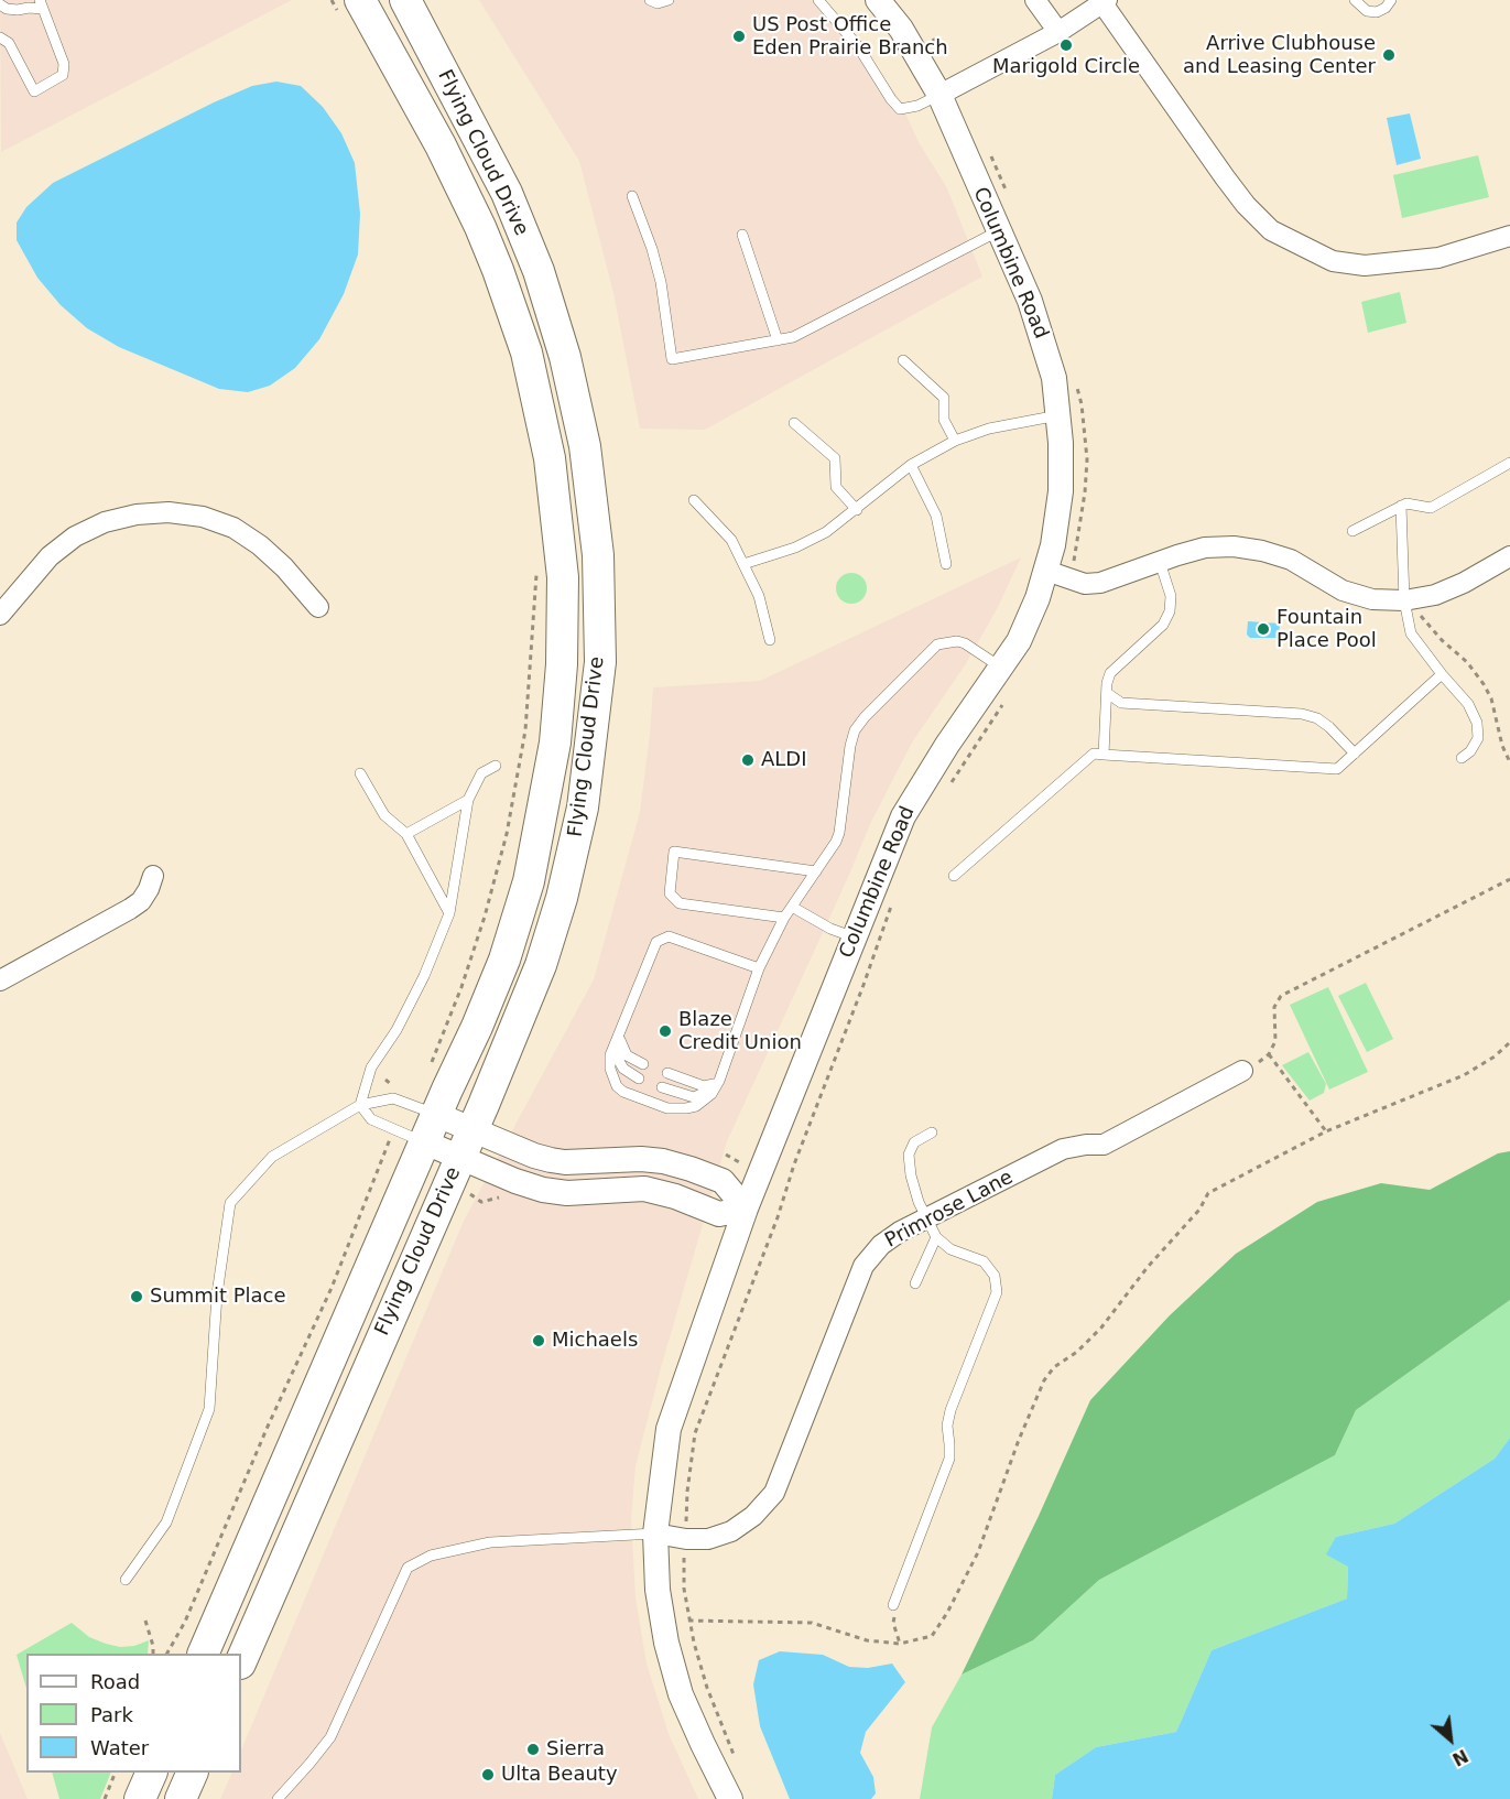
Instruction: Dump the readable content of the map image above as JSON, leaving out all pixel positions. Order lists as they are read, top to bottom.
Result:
{
  "streets": {
    "main road": ["Flying Cloud Drive"],
    "street": ["Columbine Road", "Primrose Lane"]
  },
  "crossings": [
    ["Columbine Road", "Primrose Lane"]
  ],
  "places": [
    "US Post Office Eden Prairie Branch",
    "Marigold Circle",
    "Arrive Clubhouse and Leasing Center",
    "Fountain Place Pool",
    "ALDI",
    "Blaze Credit Union",
    "Summit Place",
    "Michaels",
    "Sierra",
    "Ulta Beauty"
  ],
  "legend": ["Road", "Park", "Water"],
  "north": "bottom right"
}
